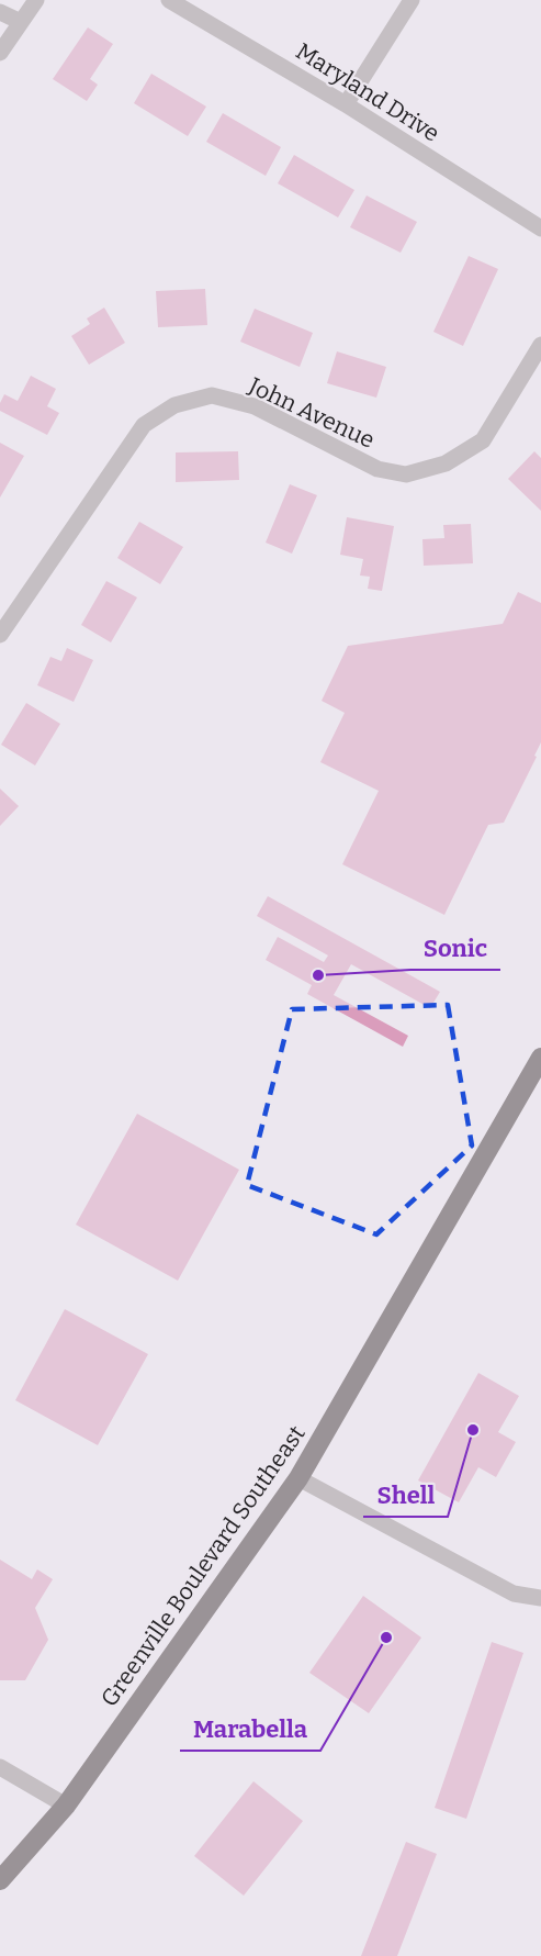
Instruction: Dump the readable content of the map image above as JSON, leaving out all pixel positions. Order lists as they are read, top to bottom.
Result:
{
  "streets": {
    "highway": ["Greenville Boulevard Southeast"],
    "street": ["Maryland Drive", "John Avenue"]
  },
  "places": ["Sonic", "Shell", "Marabella"]
}
